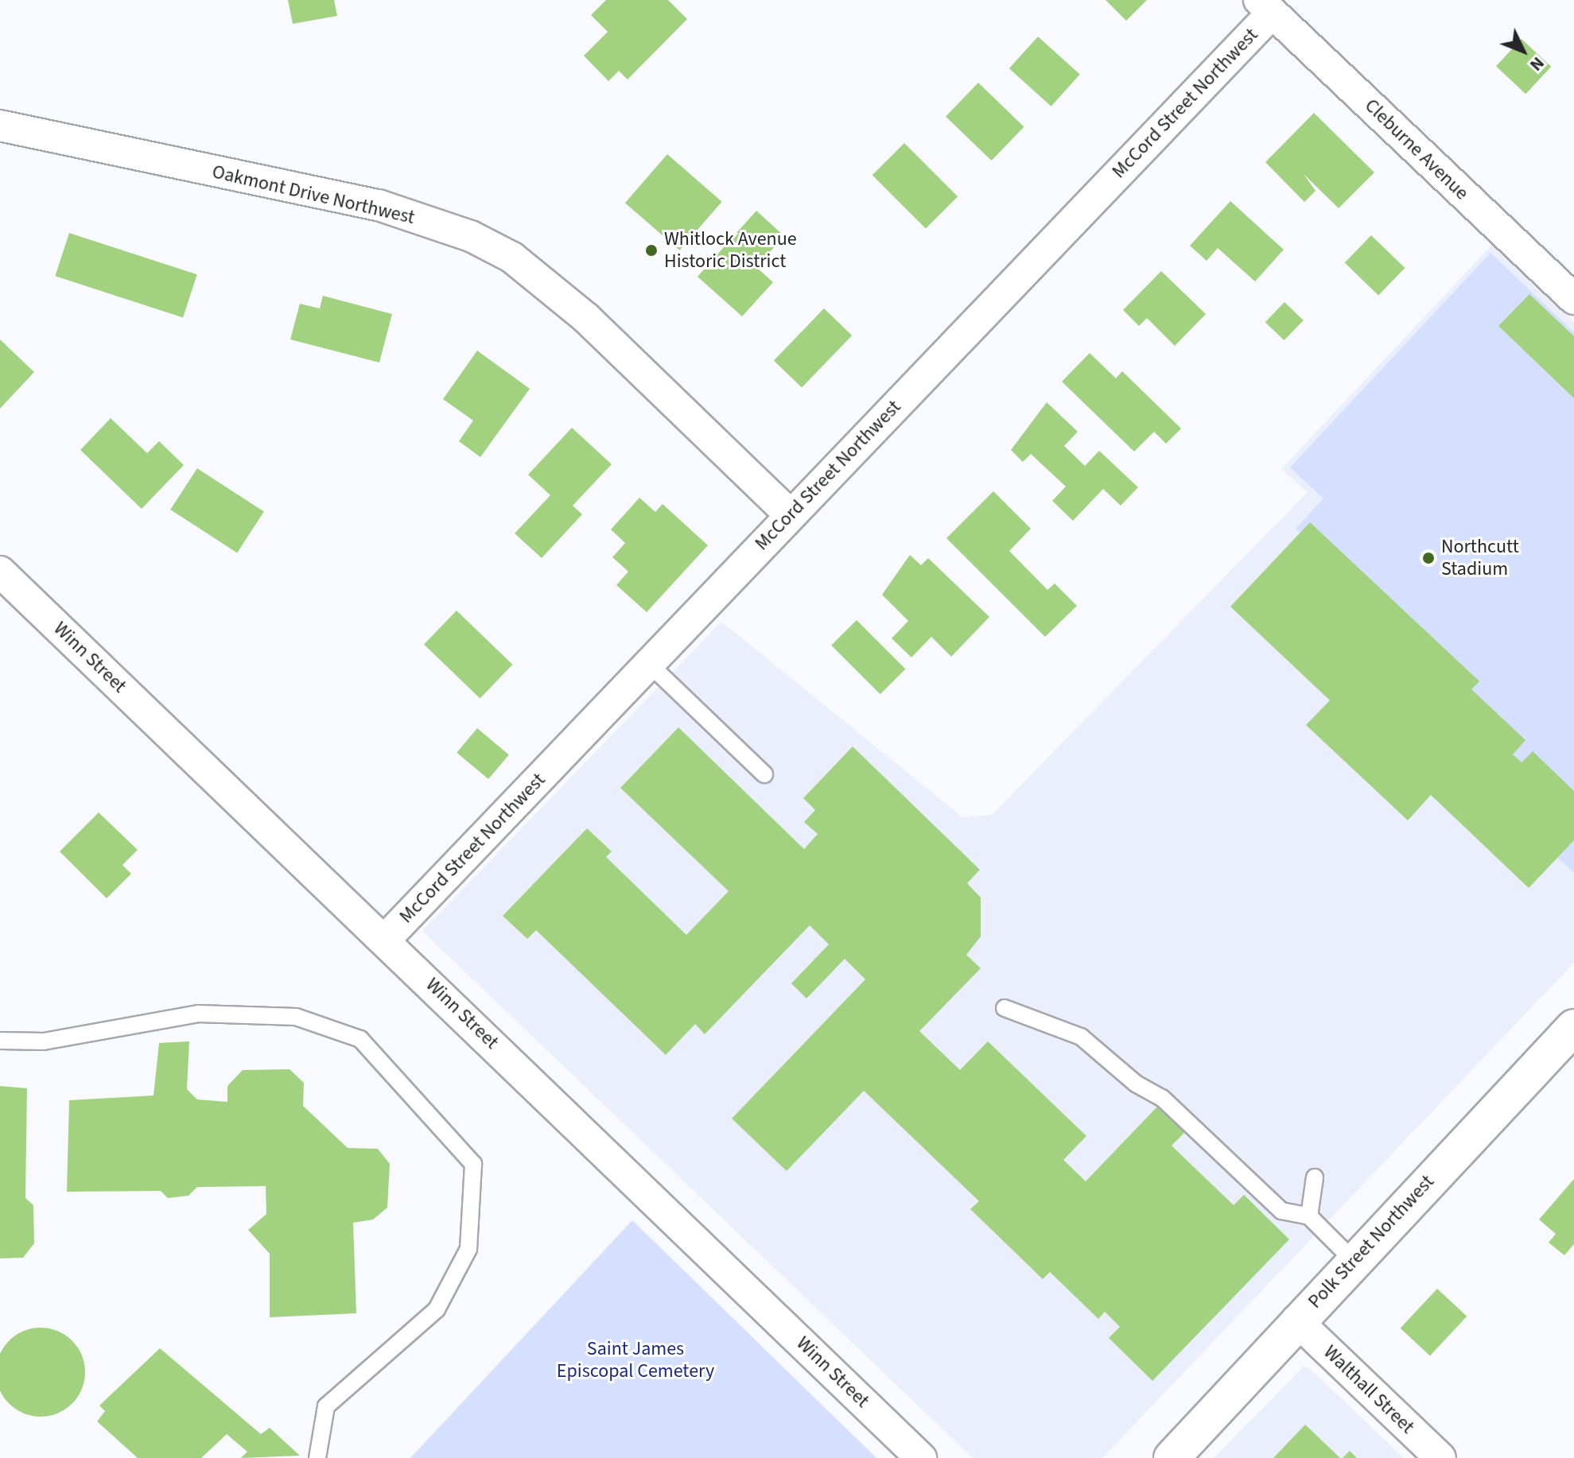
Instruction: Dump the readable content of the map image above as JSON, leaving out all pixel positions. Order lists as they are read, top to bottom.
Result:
{
  "streets": {
    "street": [
      "McCord Street Northwest",
      "Cleburne Avenue",
      "Oakmont Drive Northwest",
      "Winn Street",
      "Polk Street Northwest",
      "Walthall Street"
    ]
  },
  "crossings": [
    ["McCord Street Northwest", "Cleburne Avenue"],
    ["McCord Street Northwest", "Oakmont Drive Northwest"],
    ["McCord Street Northwest", "Winn Street"],
    ["Polk Street Northwest", "Walthall Street"]
  ],
  "parks": ["Saint James Episcopal Cemetery"],
  "places": ["Whitlock Avenue Historic District", "Northcutt Stadium"],
  "north": "bottom right"
}
